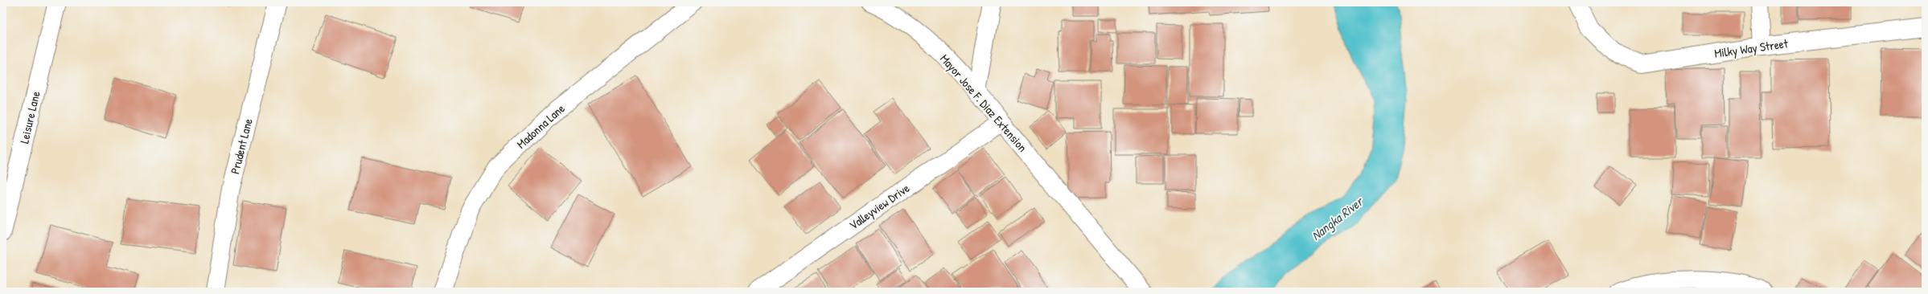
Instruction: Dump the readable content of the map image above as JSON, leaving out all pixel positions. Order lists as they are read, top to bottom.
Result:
{
  "streets": {
    "street": [
      "Milky Way Street",
      "Mayor Jose F. Diaz Extension",
      "Leisure Lane",
      "Madonna Lane",
      "Prudent Lane",
      "Valleyview Drive"
    ]
  },
  "crossings": [
    ["Mayor Jose F. Diaz Extension", "Valleyview Drive"]
  ],
  "water": ["Nangka River"]
}
